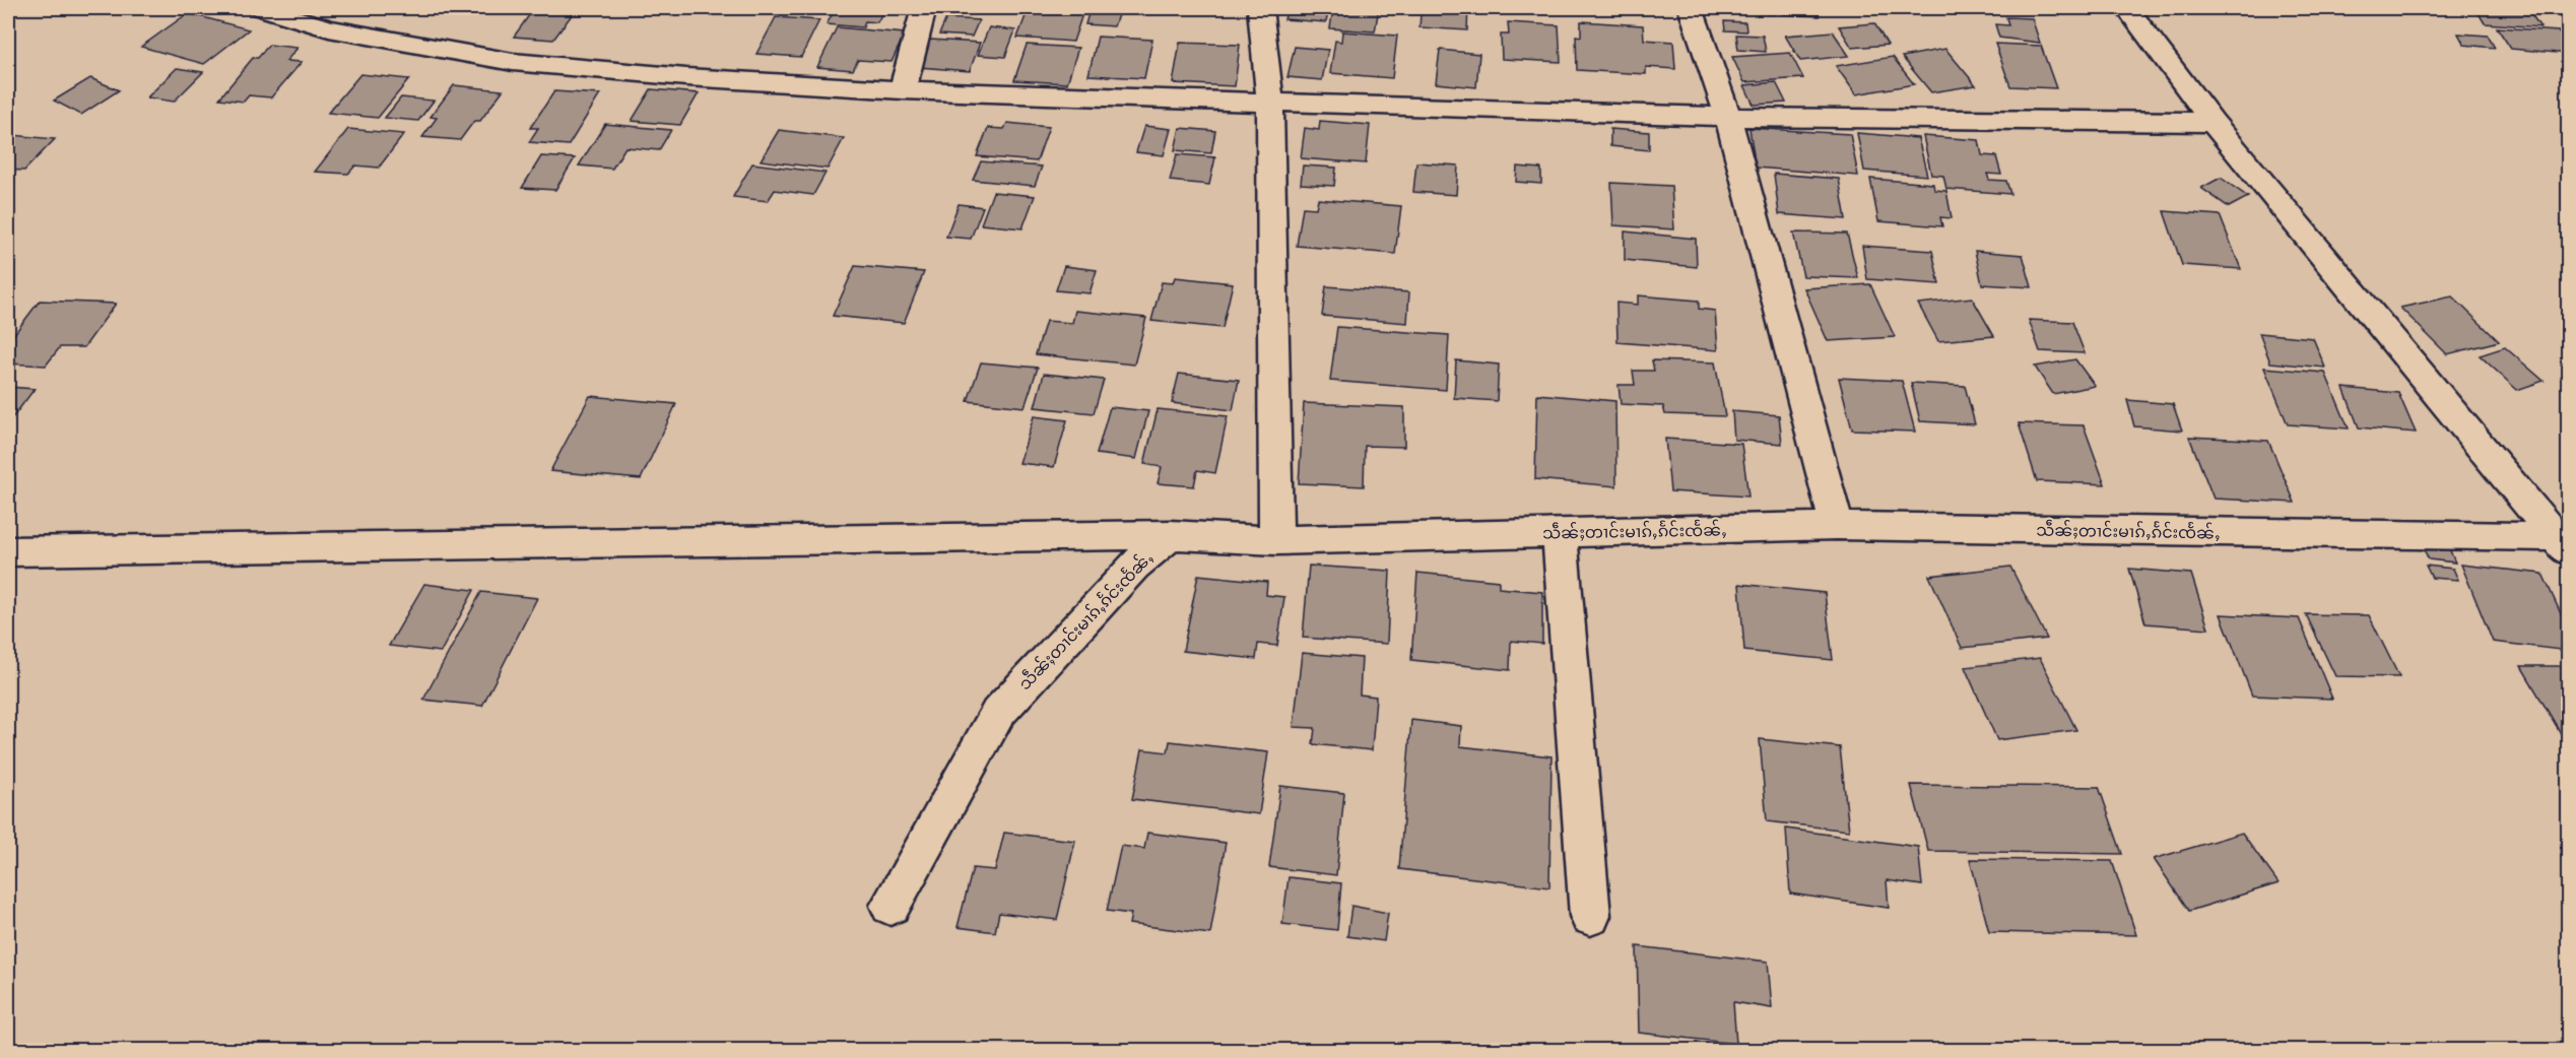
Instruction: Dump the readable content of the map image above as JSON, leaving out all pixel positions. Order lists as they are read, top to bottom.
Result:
{
  "streets": {
    "street": ["သဵၼ်ႈတၢင်းမၢၵ်ႇၵႅင်းၸႅၼ်ႇ"]
  }
}
